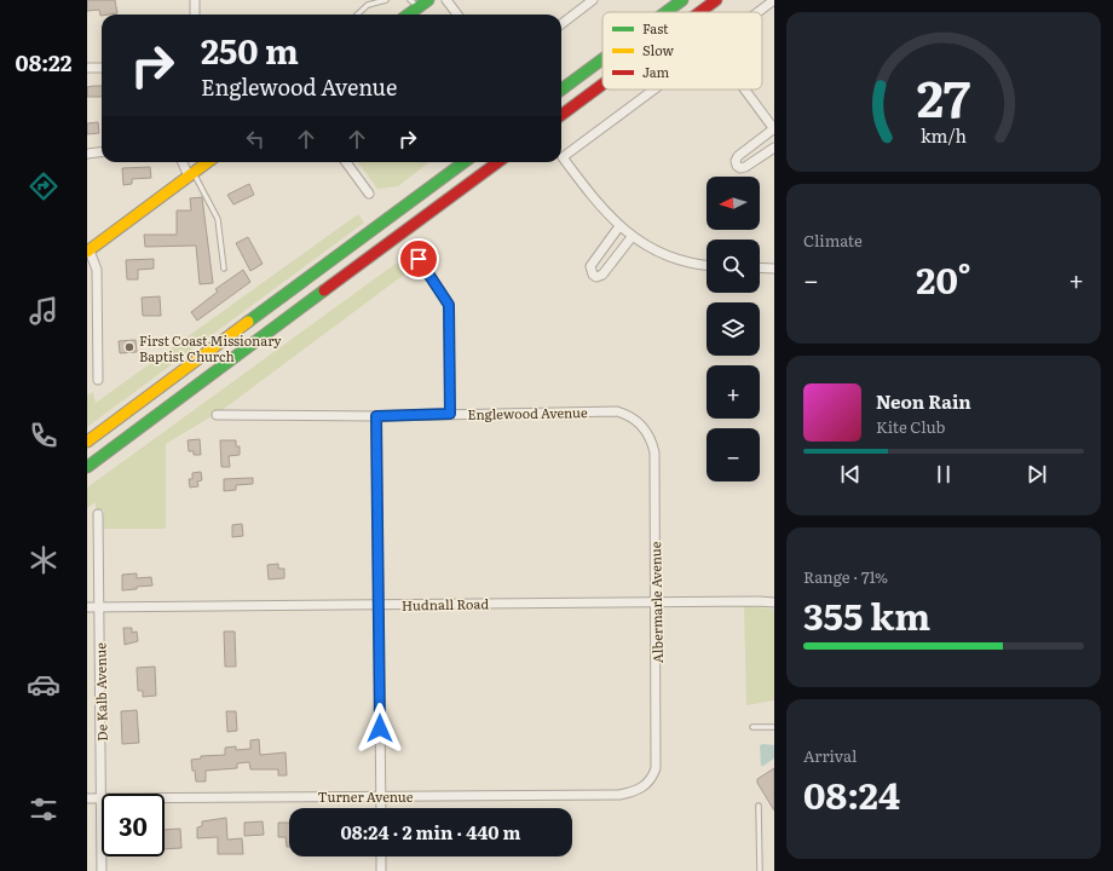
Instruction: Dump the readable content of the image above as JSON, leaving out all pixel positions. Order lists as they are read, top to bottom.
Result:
{
  "streets": {
    "street": [
      "Englewood Avenue",
      "Albermarle Avenue",
      "Hudnall Road",
      "De Kalb Avenue",
      "Turner Avenue"
    ]
  },
  "crossings": [
    ["Englewood Avenue", "Albermarle Avenue"],
    ["Albermarle Avenue", "Hudnall Road"],
    ["Albermarle Avenue", "Turner Avenue"],
    ["Hudnall Road", "De Kalb Avenue"],
    ["De Kalb Avenue", "Turner Avenue"]
  ],
  "places": ["First Coast Missionary Baptist Church"],
  "legend": ["Fast", "Slow", "Jam"],
  "north": "left",
  "page": {
    "tabs": "08:22",
    "turn": ["250 m", "Englewood Avenue"],
    "map_buttons": ["+", "−"],
    "tile": [
      "Climate",
      ["Range · 71%", "355 km"],
      ["Arrival", "08:24"]
    ],
    "heat": ["−", "20°", "+"],
    "song": ["Neon Rain", "Kite Club"],
    "limit": "30",
    "trip": "08:24 · 2 min · 440 m",
    "gauge": ["27", "km/h"]
  }
}
